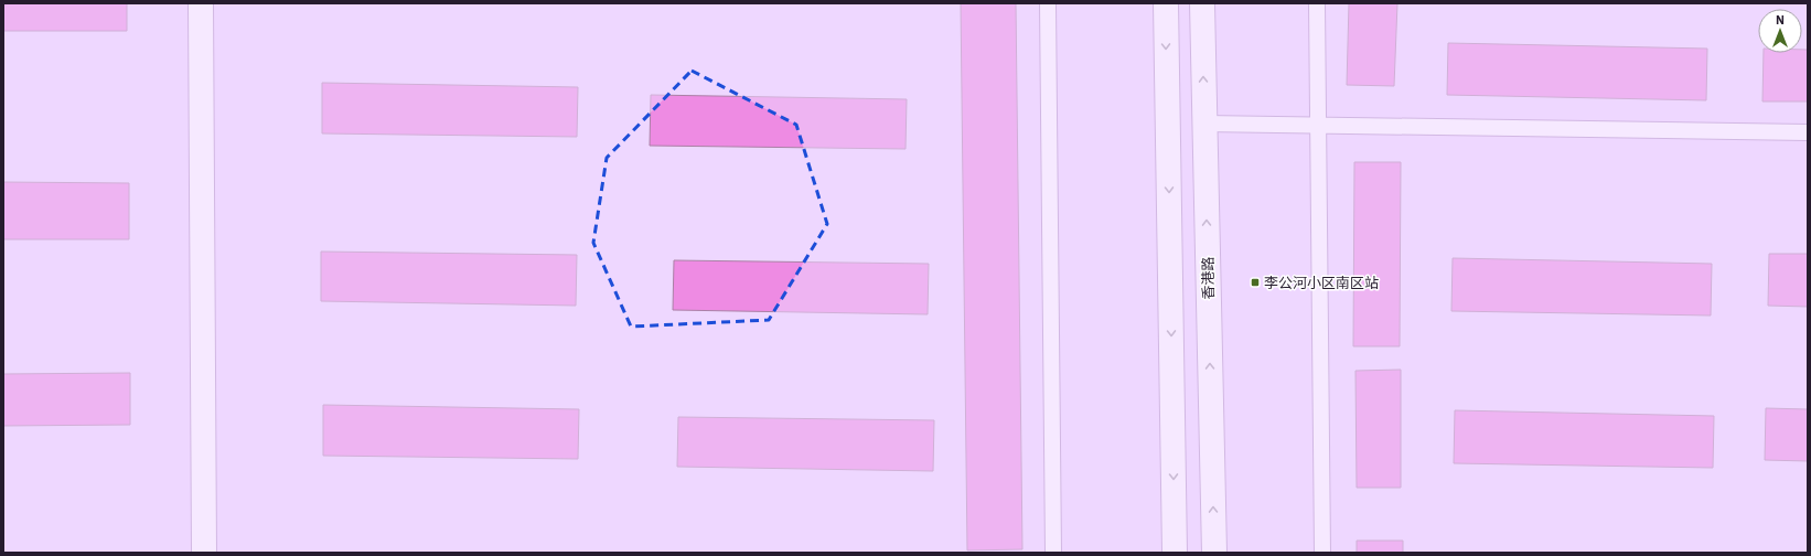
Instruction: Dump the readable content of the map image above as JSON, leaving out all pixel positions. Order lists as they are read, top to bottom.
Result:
{
  "streets": {
    "main road": ["香港路"]
  },
  "places": {
    "transit": ["李公河小区南区站"]
  },
  "north": "top"
}
